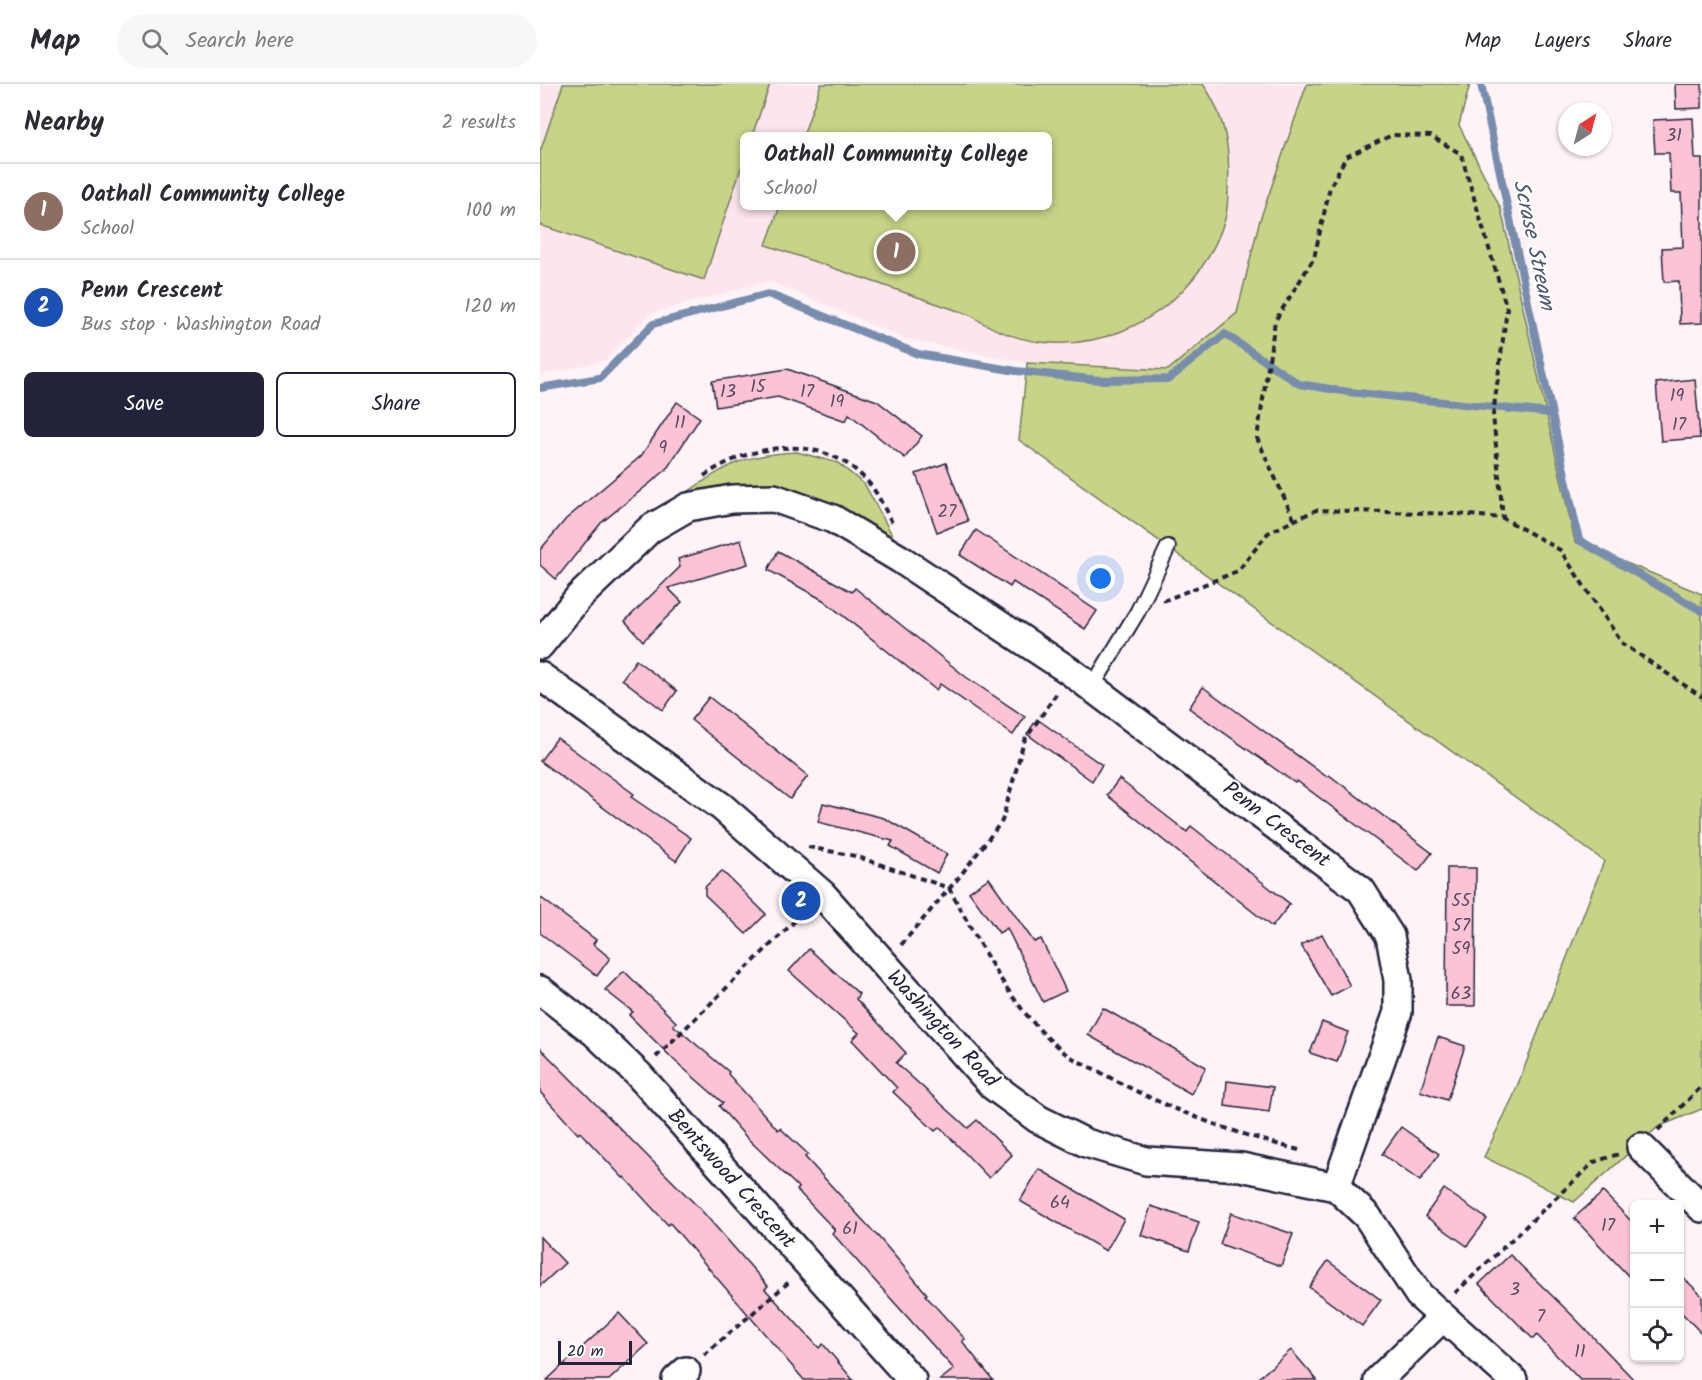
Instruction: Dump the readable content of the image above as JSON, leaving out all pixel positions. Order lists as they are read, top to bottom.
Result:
{
  "streets": {
    "street": ["Penn Crescent", "Washington Road", "Bentswood Crescent"]
  },
  "crossings": [
    ["Penn Crescent", "Washington Road"]
  ],
  "water": ["Scrase Stream"],
  "house_numbers": [
    "31",
    "15",
    "13",
    "17",
    "19",
    "19",
    "11",
    "17",
    "9",
    "27",
    "55",
    "57",
    "59",
    "63",
    "64",
    "17",
    "61",
    "3",
    "7",
    "11"
  ],
  "scale_bar": "20 m",
  "north": "top right",
  "page": {
    "header": "Map",
    "search": "Search here",
    "nav": ["Map", "Layers", "Share"],
    "heading": ["Nearby", "2 results"],
    "popup": ["Oathall Community College", "School"],
    "list": [
      {
        "mark": "1",
        "name": "Oathall Community College",
        "note": "School",
        "value": "100 m"
      },
      {
        "mark": "2",
        "name": "Penn Crescent",
        "note": "Bus stop · Washington Road",
        "value": "120 m"
      }
    ],
    "pins": ["1", "2"],
    "buttons": ["Save", "Share"],
    "map_buttons": ["+", "−"],
    "scale": "20 m"
  }
}
